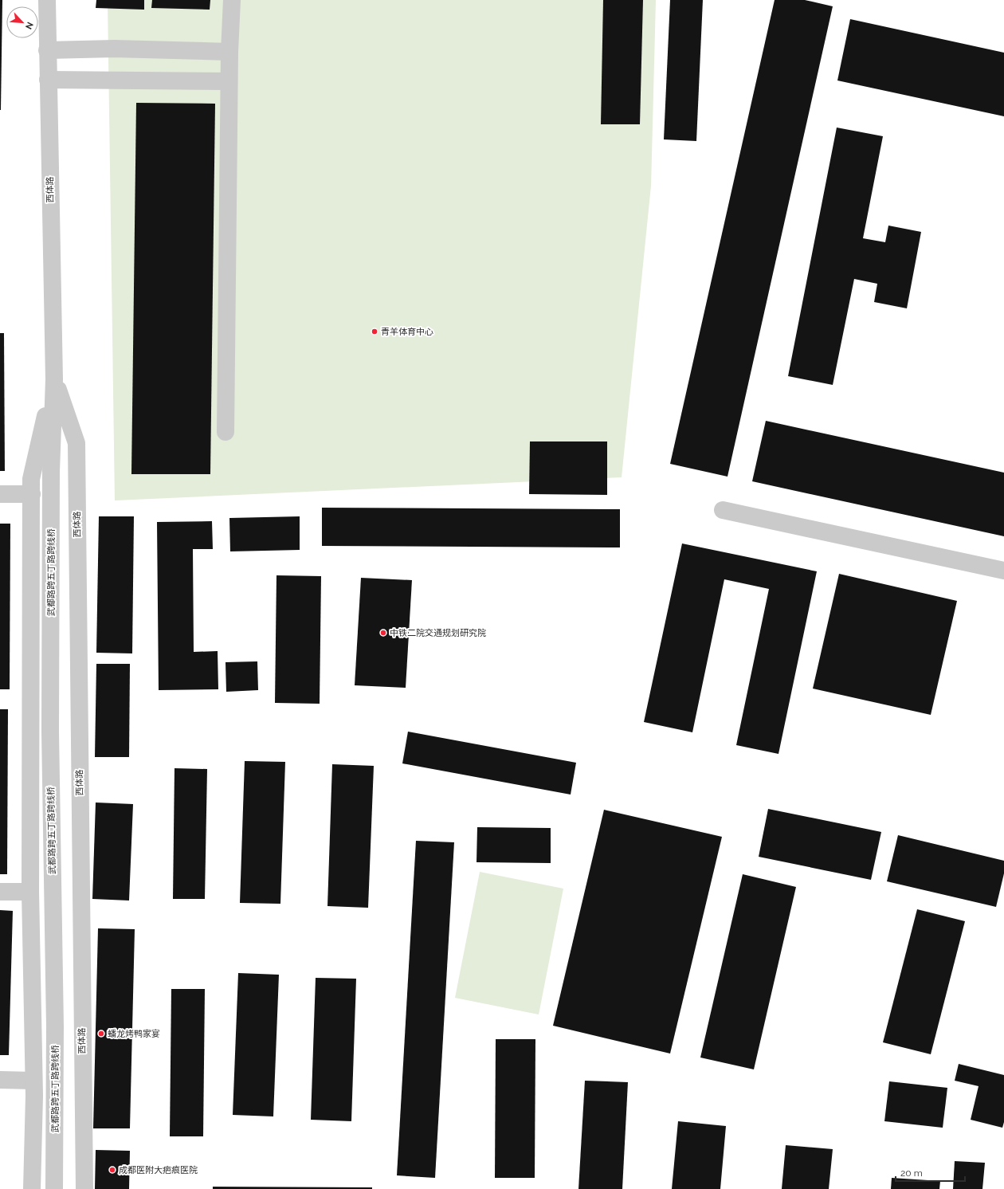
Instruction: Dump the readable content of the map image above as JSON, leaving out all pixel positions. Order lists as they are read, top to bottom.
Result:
{
  "streets": {
    "street": ["西体路", "武都路跨五丁路跨线桥"]
  },
  "crossings": [
    ["西体路", "武都路跨五丁路跨线桥"]
  ],
  "places": [
    "青羊体育中心",
    "中铁二院交通规划研究院",
    "蟠龙烤鸭家宴",
    "成都医附大疤痕医院"
  ],
  "scale_bar": "20 m",
  "north": "bottom right"
}
